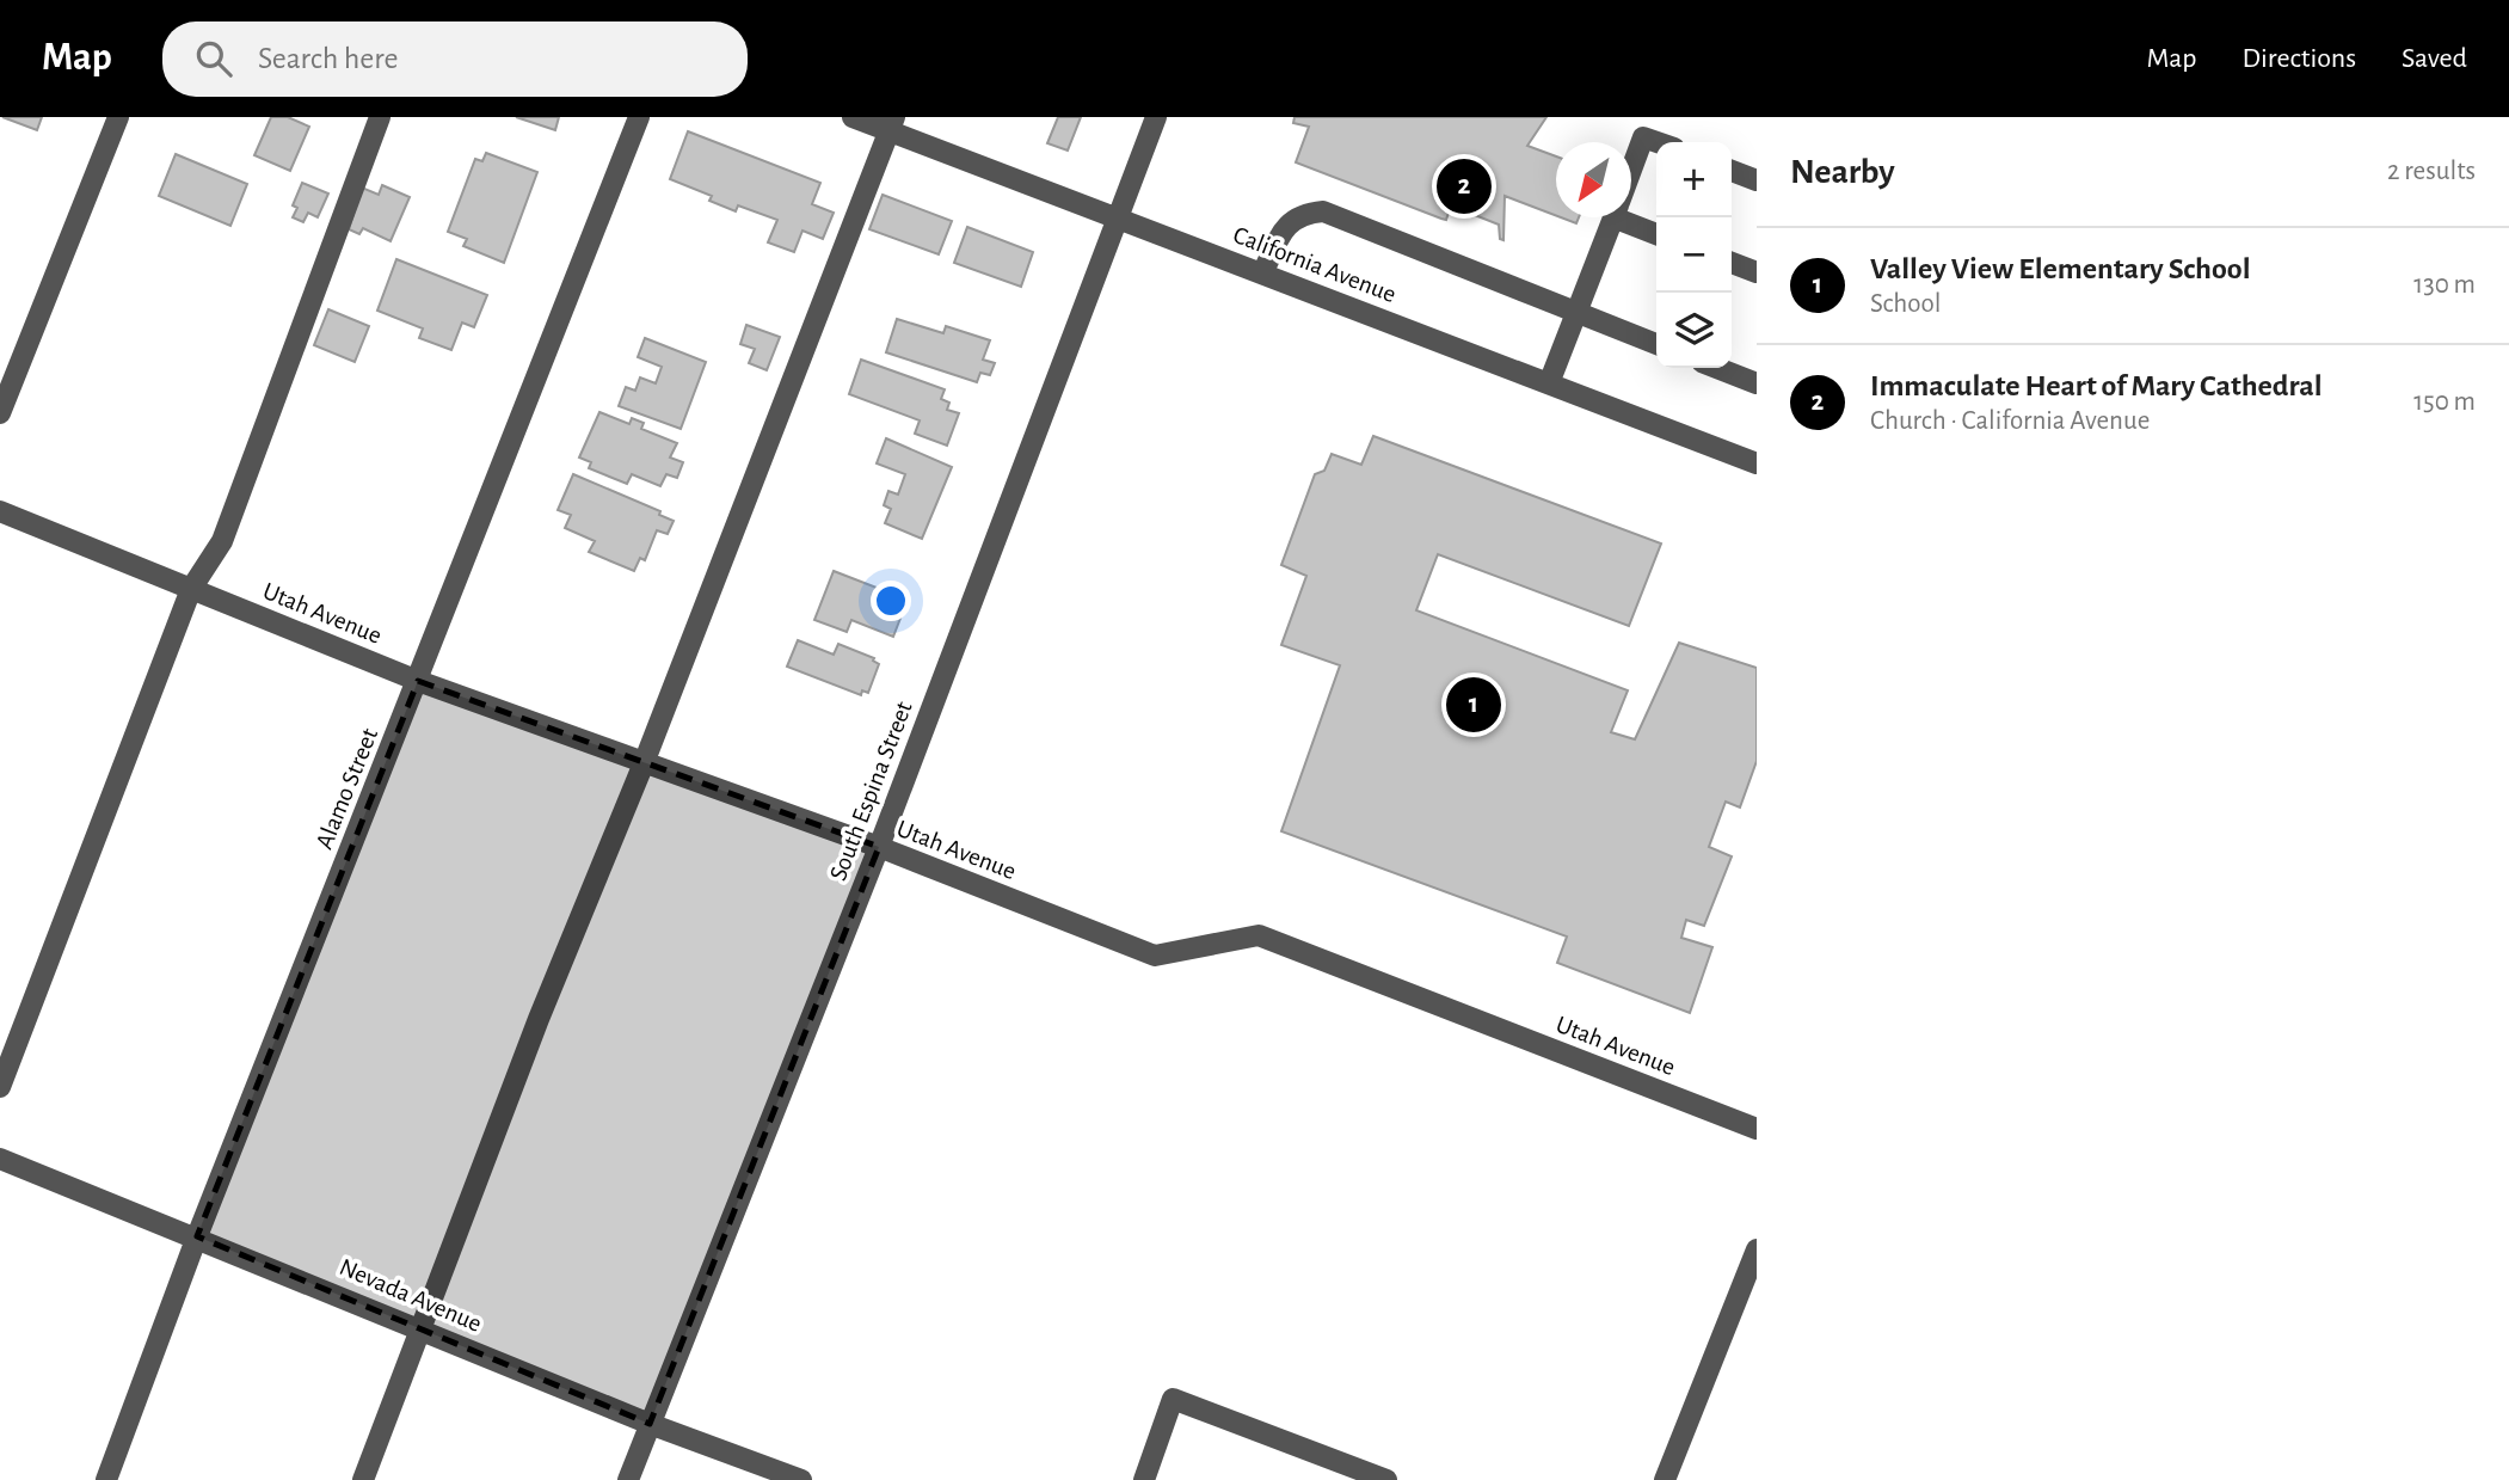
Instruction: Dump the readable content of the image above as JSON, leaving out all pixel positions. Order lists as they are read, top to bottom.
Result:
{
  "streets": {
    "street": [
      "California Avenue",
      "Utah Avenue",
      "Alamo Street",
      "South Espina Street",
      "Nevada Avenue"
    ]
  },
  "crossings": [
    ["California Avenue", "South Espina Street"],
    ["Utah Avenue", "Alamo Street"],
    ["Utah Avenue", "South Espina Street"],
    ["Alamo Street", "Nevada Avenue"],
    ["South Espina Street", "Nevada Avenue"]
  ],
  "north": "bottom left",
  "page": {
    "header": "Map",
    "search": "Search here",
    "nav": ["Map", "Directions", "Saved"],
    "heading": ["Nearby", "2 results"],
    "map_buttons": ["+", "−"],
    "pins": ["2", "1"],
    "list": [
      {
        "mark": "1",
        "name": "Valley View Elementary School",
        "note": "School",
        "value": "130 m"
      },
      {
        "mark": "2",
        "name": "Immaculate Heart of Mary Cathedral",
        "note": "Church · California Avenue",
        "value": "150 m"
      }
    ]
  }
}
